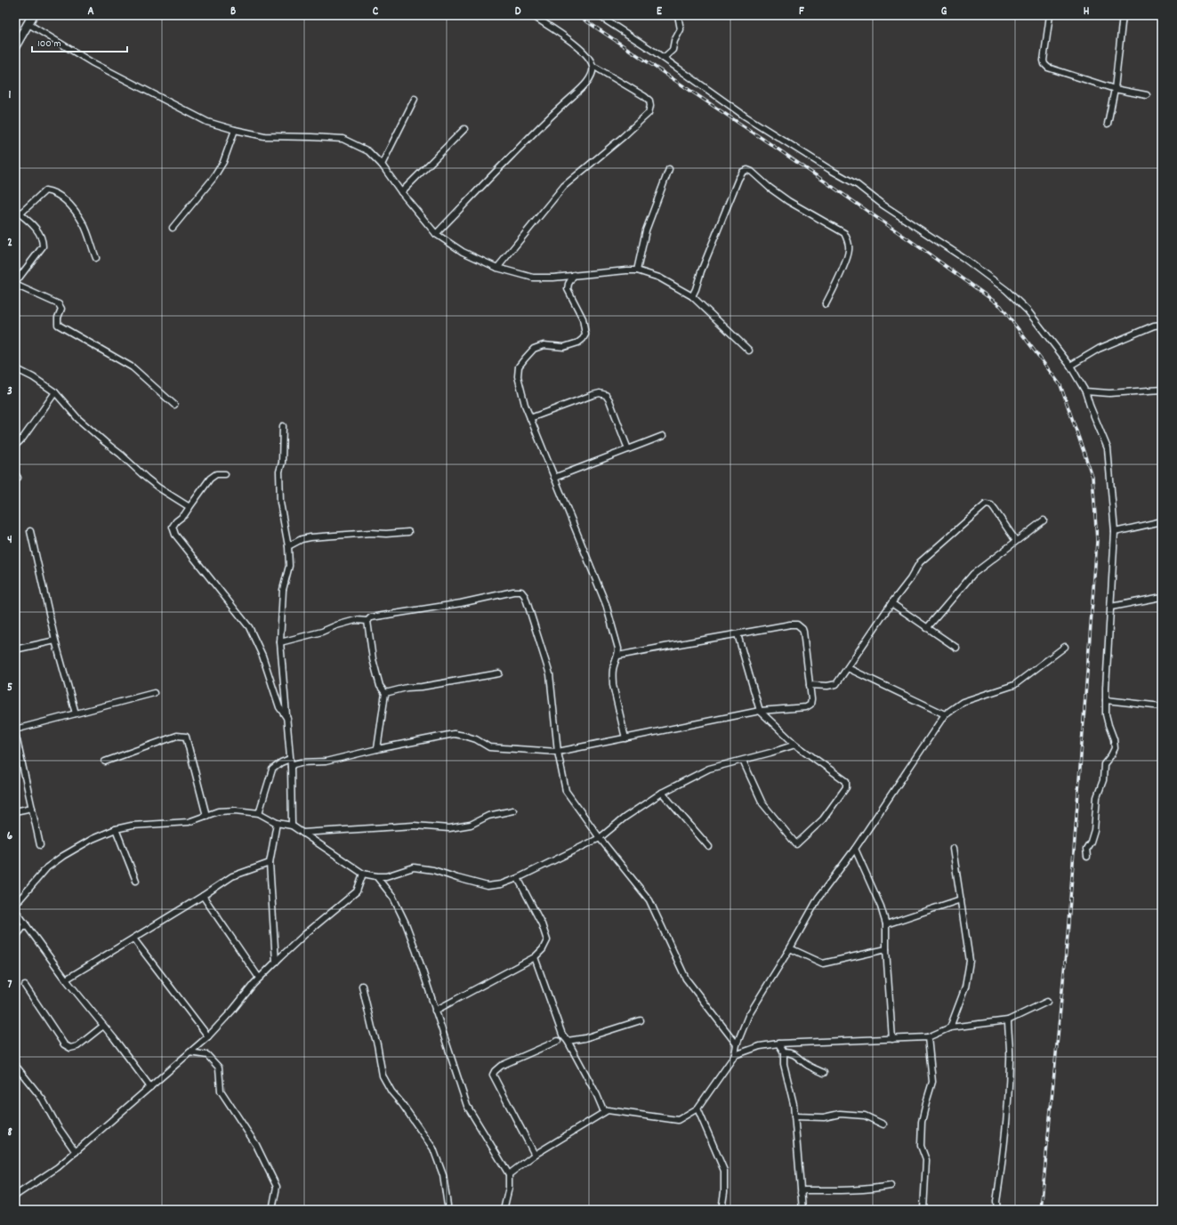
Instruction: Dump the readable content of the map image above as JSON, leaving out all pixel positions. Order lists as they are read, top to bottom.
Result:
{
  "scale_bar": "100 m",
  "grid": {
    "columns": [
      "A",
      "B",
      "C",
      "D",
      "E",
      "F",
      "G",
      "H"
    ],
    "rows": [
      "1",
      "2",
      "3",
      "4",
      "5",
      "6",
      "7",
      "8"
    ]
  }
}
